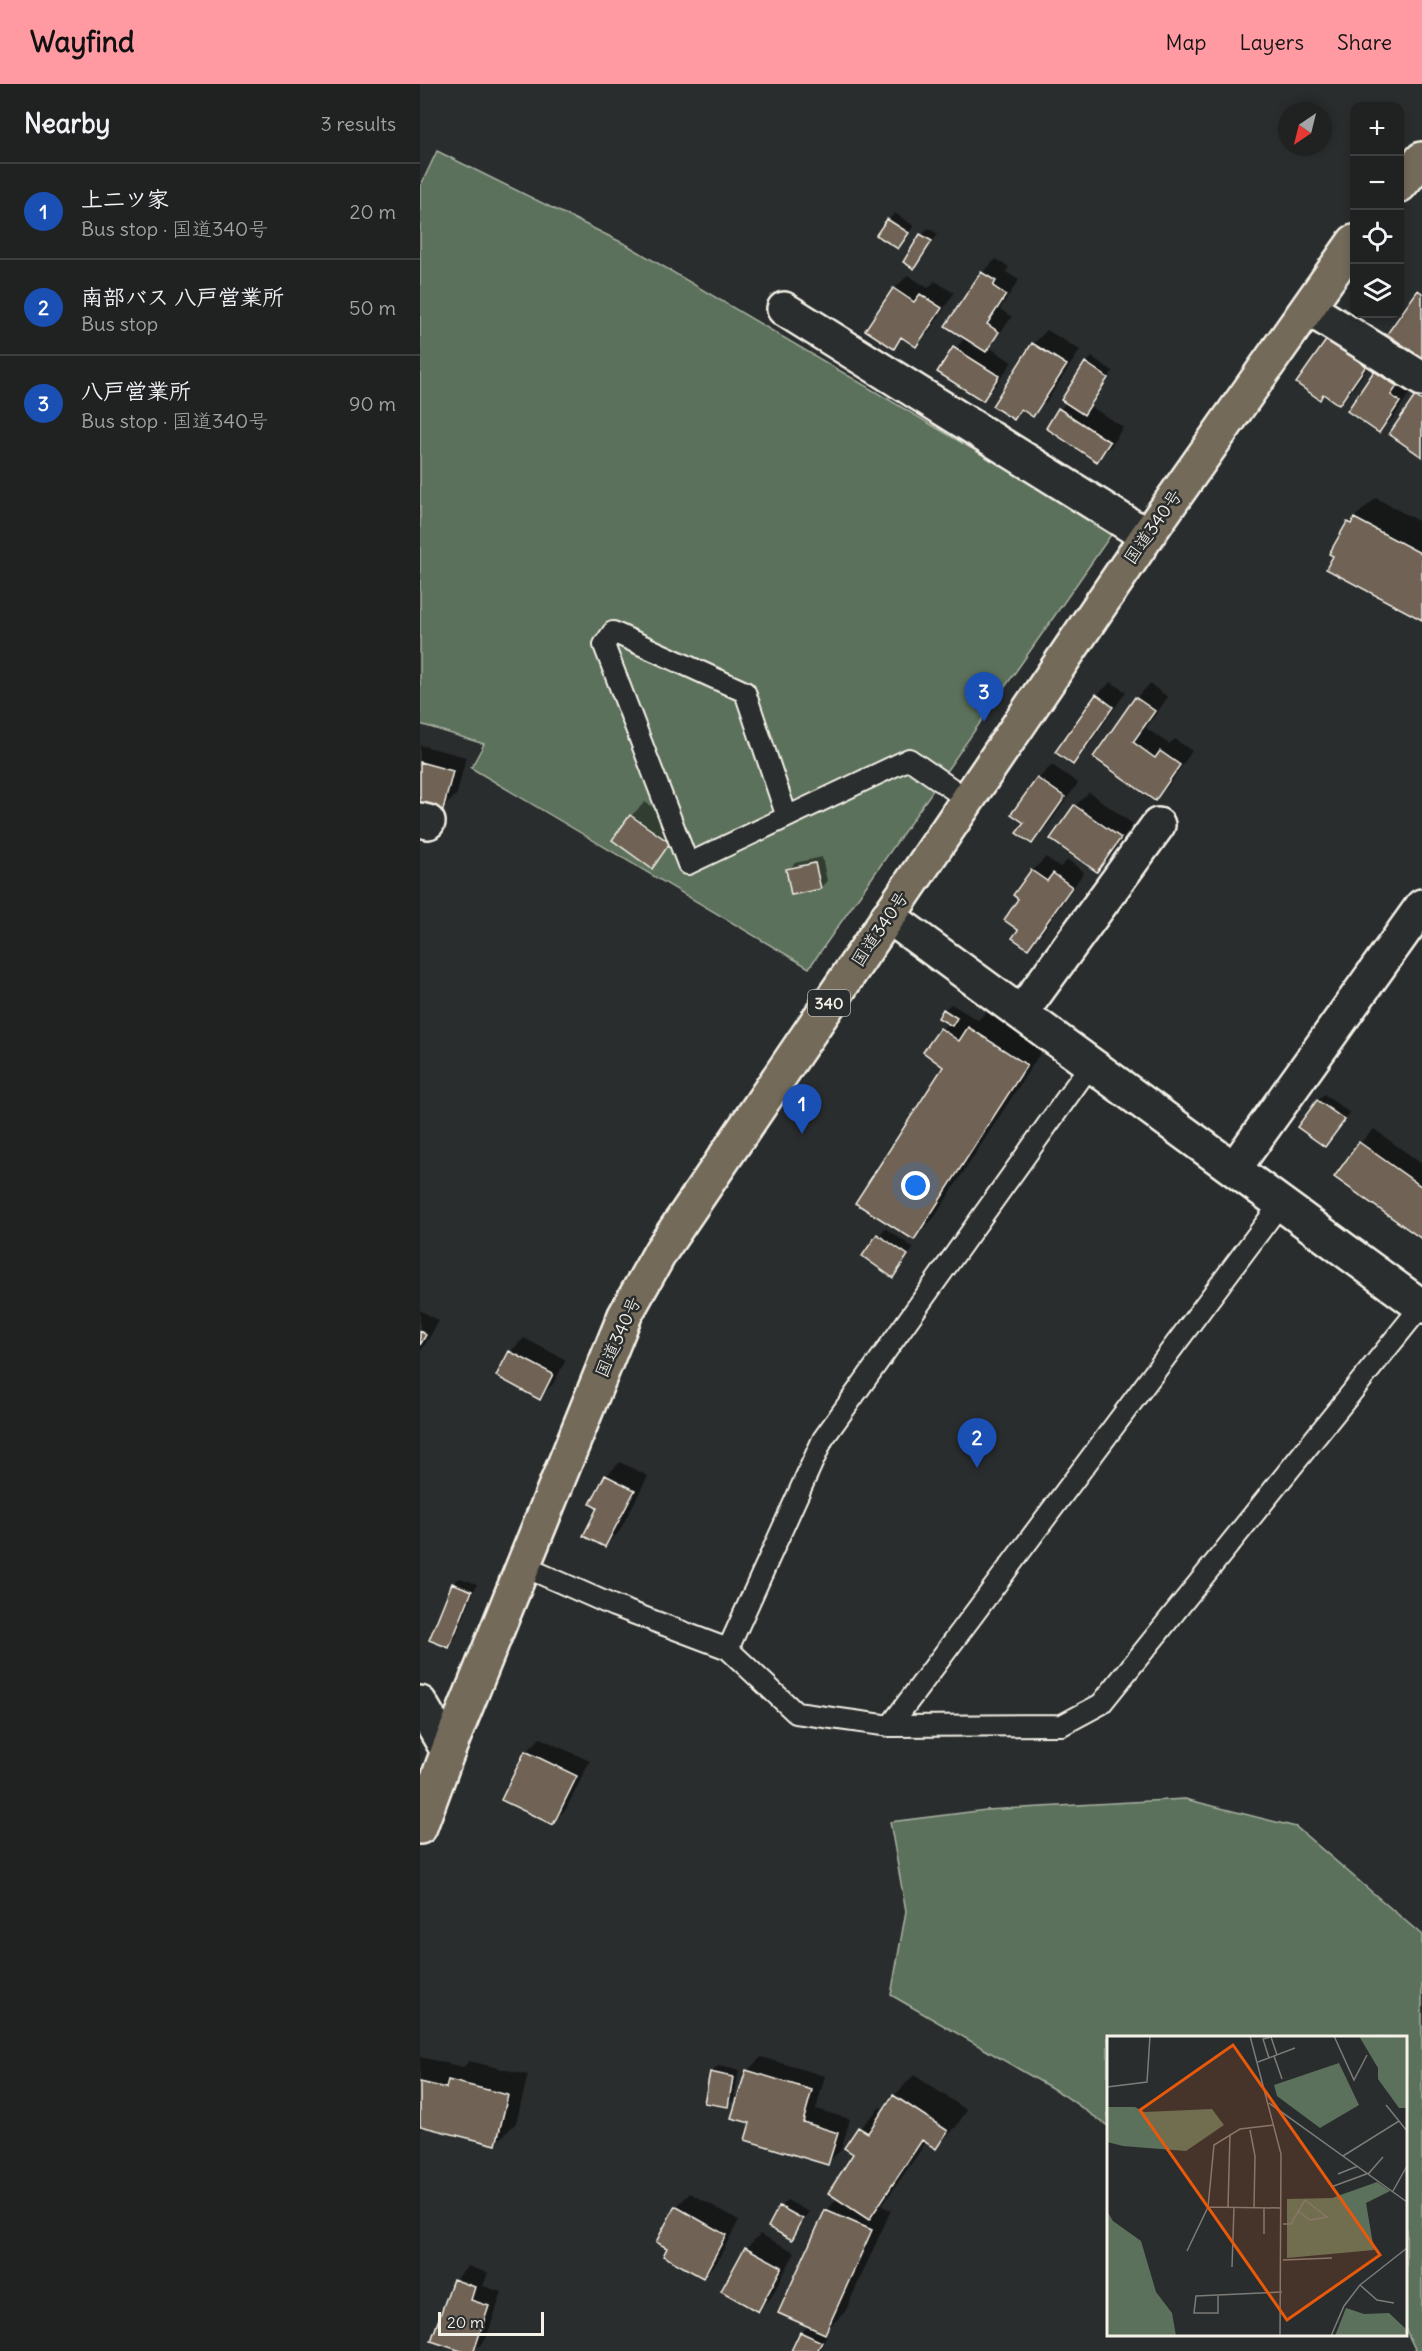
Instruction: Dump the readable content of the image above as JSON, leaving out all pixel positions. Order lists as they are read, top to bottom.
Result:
{
  "streets": {
    "highway": ["国道340号", "340"]
  },
  "scale_bar": "20 m",
  "north": "bottom left",
  "page": {
    "header": "Wayfind",
    "nav": ["Map", "Layers", "Share"],
    "heading": ["Nearby", "3 results"],
    "map_buttons": ["+", "−"],
    "list": [
      {
        "mark": "1",
        "name": "上二ツ家",
        "note": "Bus stop · 国道340号",
        "value": "20 m"
      },
      {
        "mark": "2",
        "name": "南部バス 八戸営業所",
        "note": "Bus stop",
        "value": "50 m"
      },
      {
        "mark": "3",
        "name": "八戸営業所",
        "note": "Bus stop · 国道340号",
        "value": "90 m"
      }
    ],
    "pins": ["3", "1", "2"],
    "scale": "20 m"
  }
}
